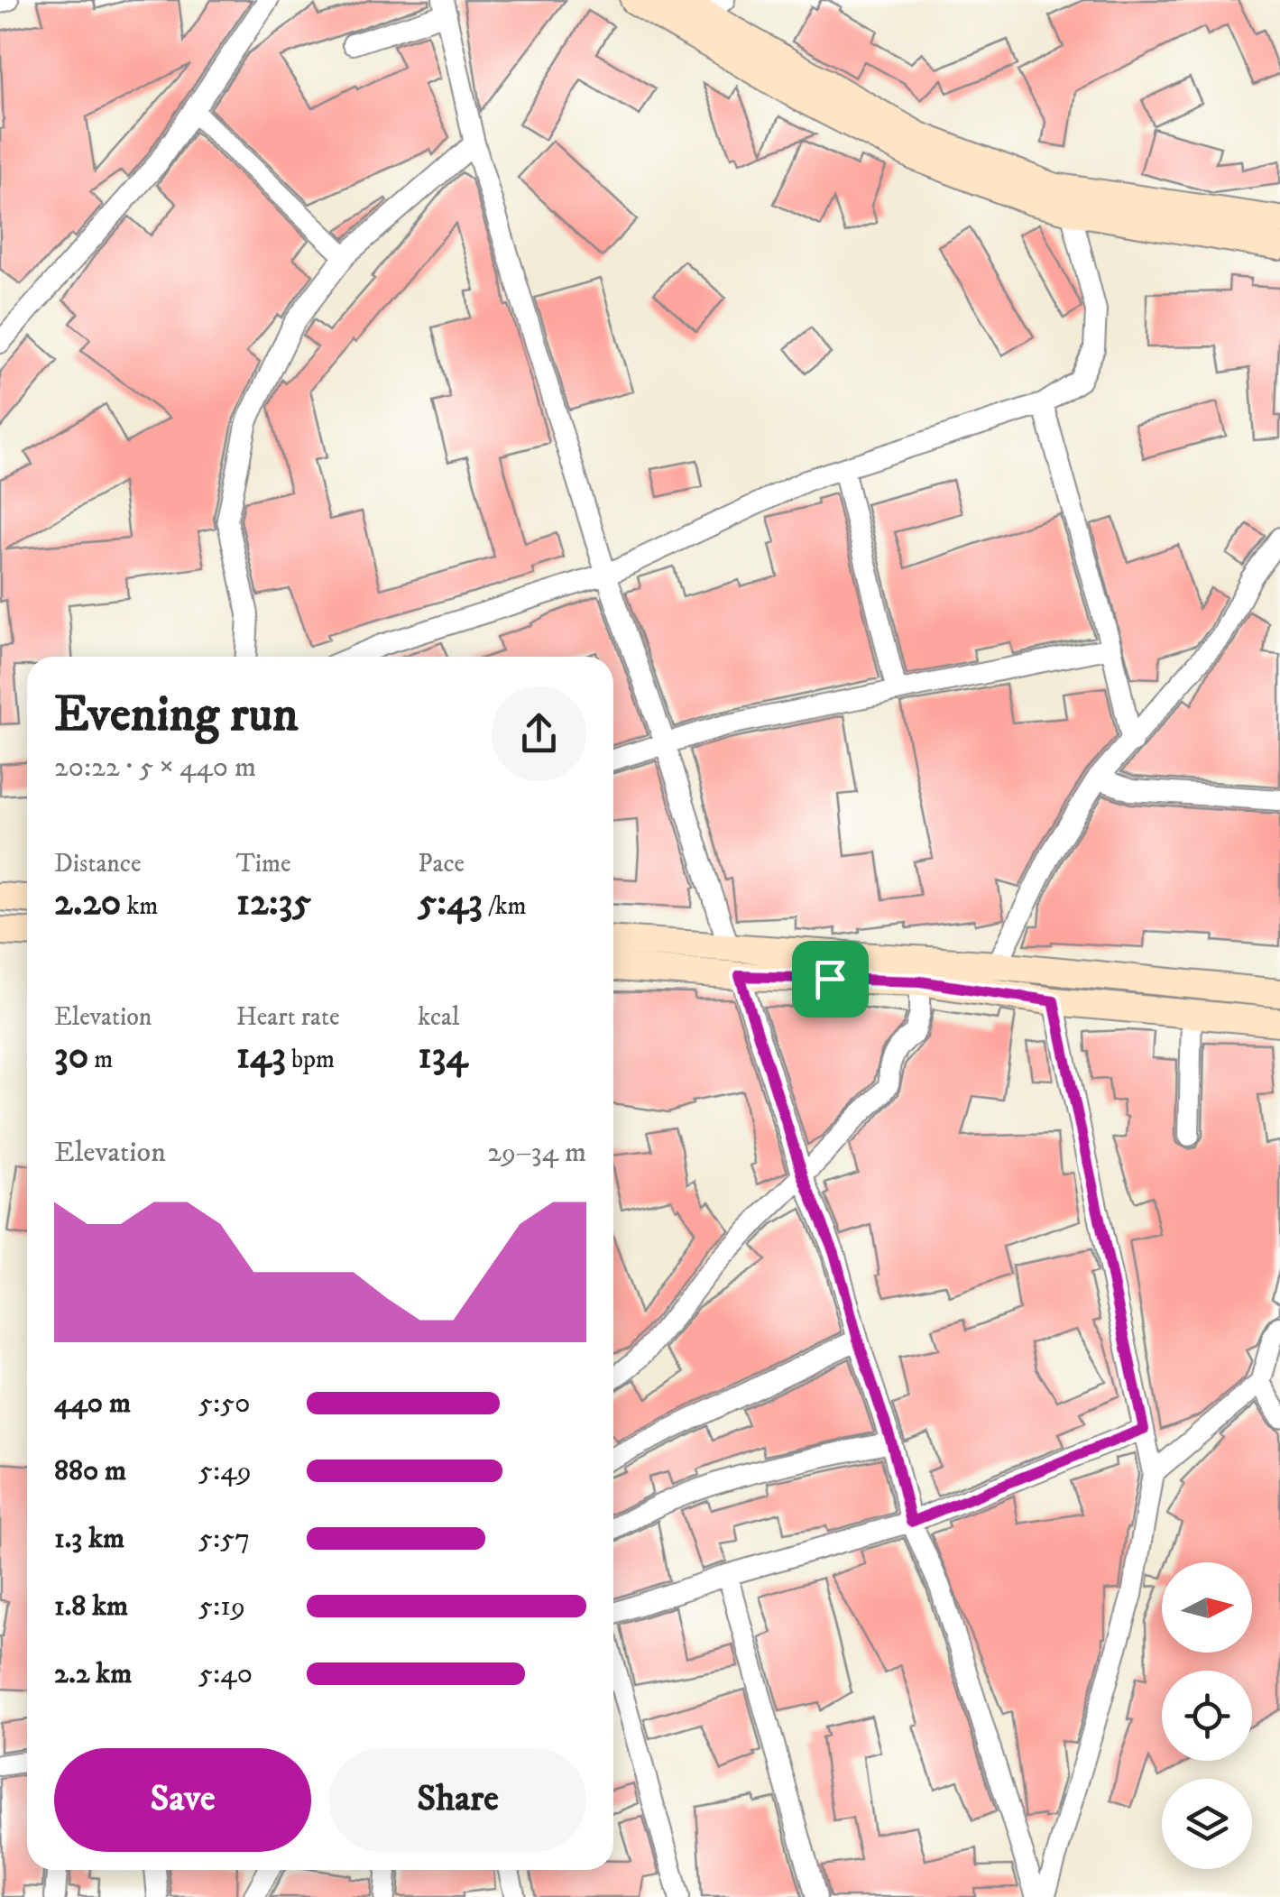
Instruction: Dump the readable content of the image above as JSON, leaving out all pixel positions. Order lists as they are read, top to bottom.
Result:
{
  "north": "right",
  "page": {
    "heading": ["Evening run", "20:22 · 5 × 440 m"],
    "stats": [
      ["Distance", "2.20 km"],
      ["Time", "12:35"],
      ["Pace", "5:43 /km"],
      ["Elevation", "30 m"],
      ["Heart rate", "143 bpm"],
      ["kcal", "134"]
    ],
    "chart": ["Elevation", "29–34 m"],
    "list": [
      {
        "name": "440 m",
        "note": "5:50"
      },
      {
        "name": "880 m",
        "note": "5:49"
      },
      {
        "name": "1.3 km",
        "note": "5:57"
      },
      {
        "name": "1.8 km",
        "note": "5:19"
      },
      {
        "name": "2.2 km",
        "note": "5:40"
      }
    ],
    "buttons": ["Save", "Share"]
  }
}
